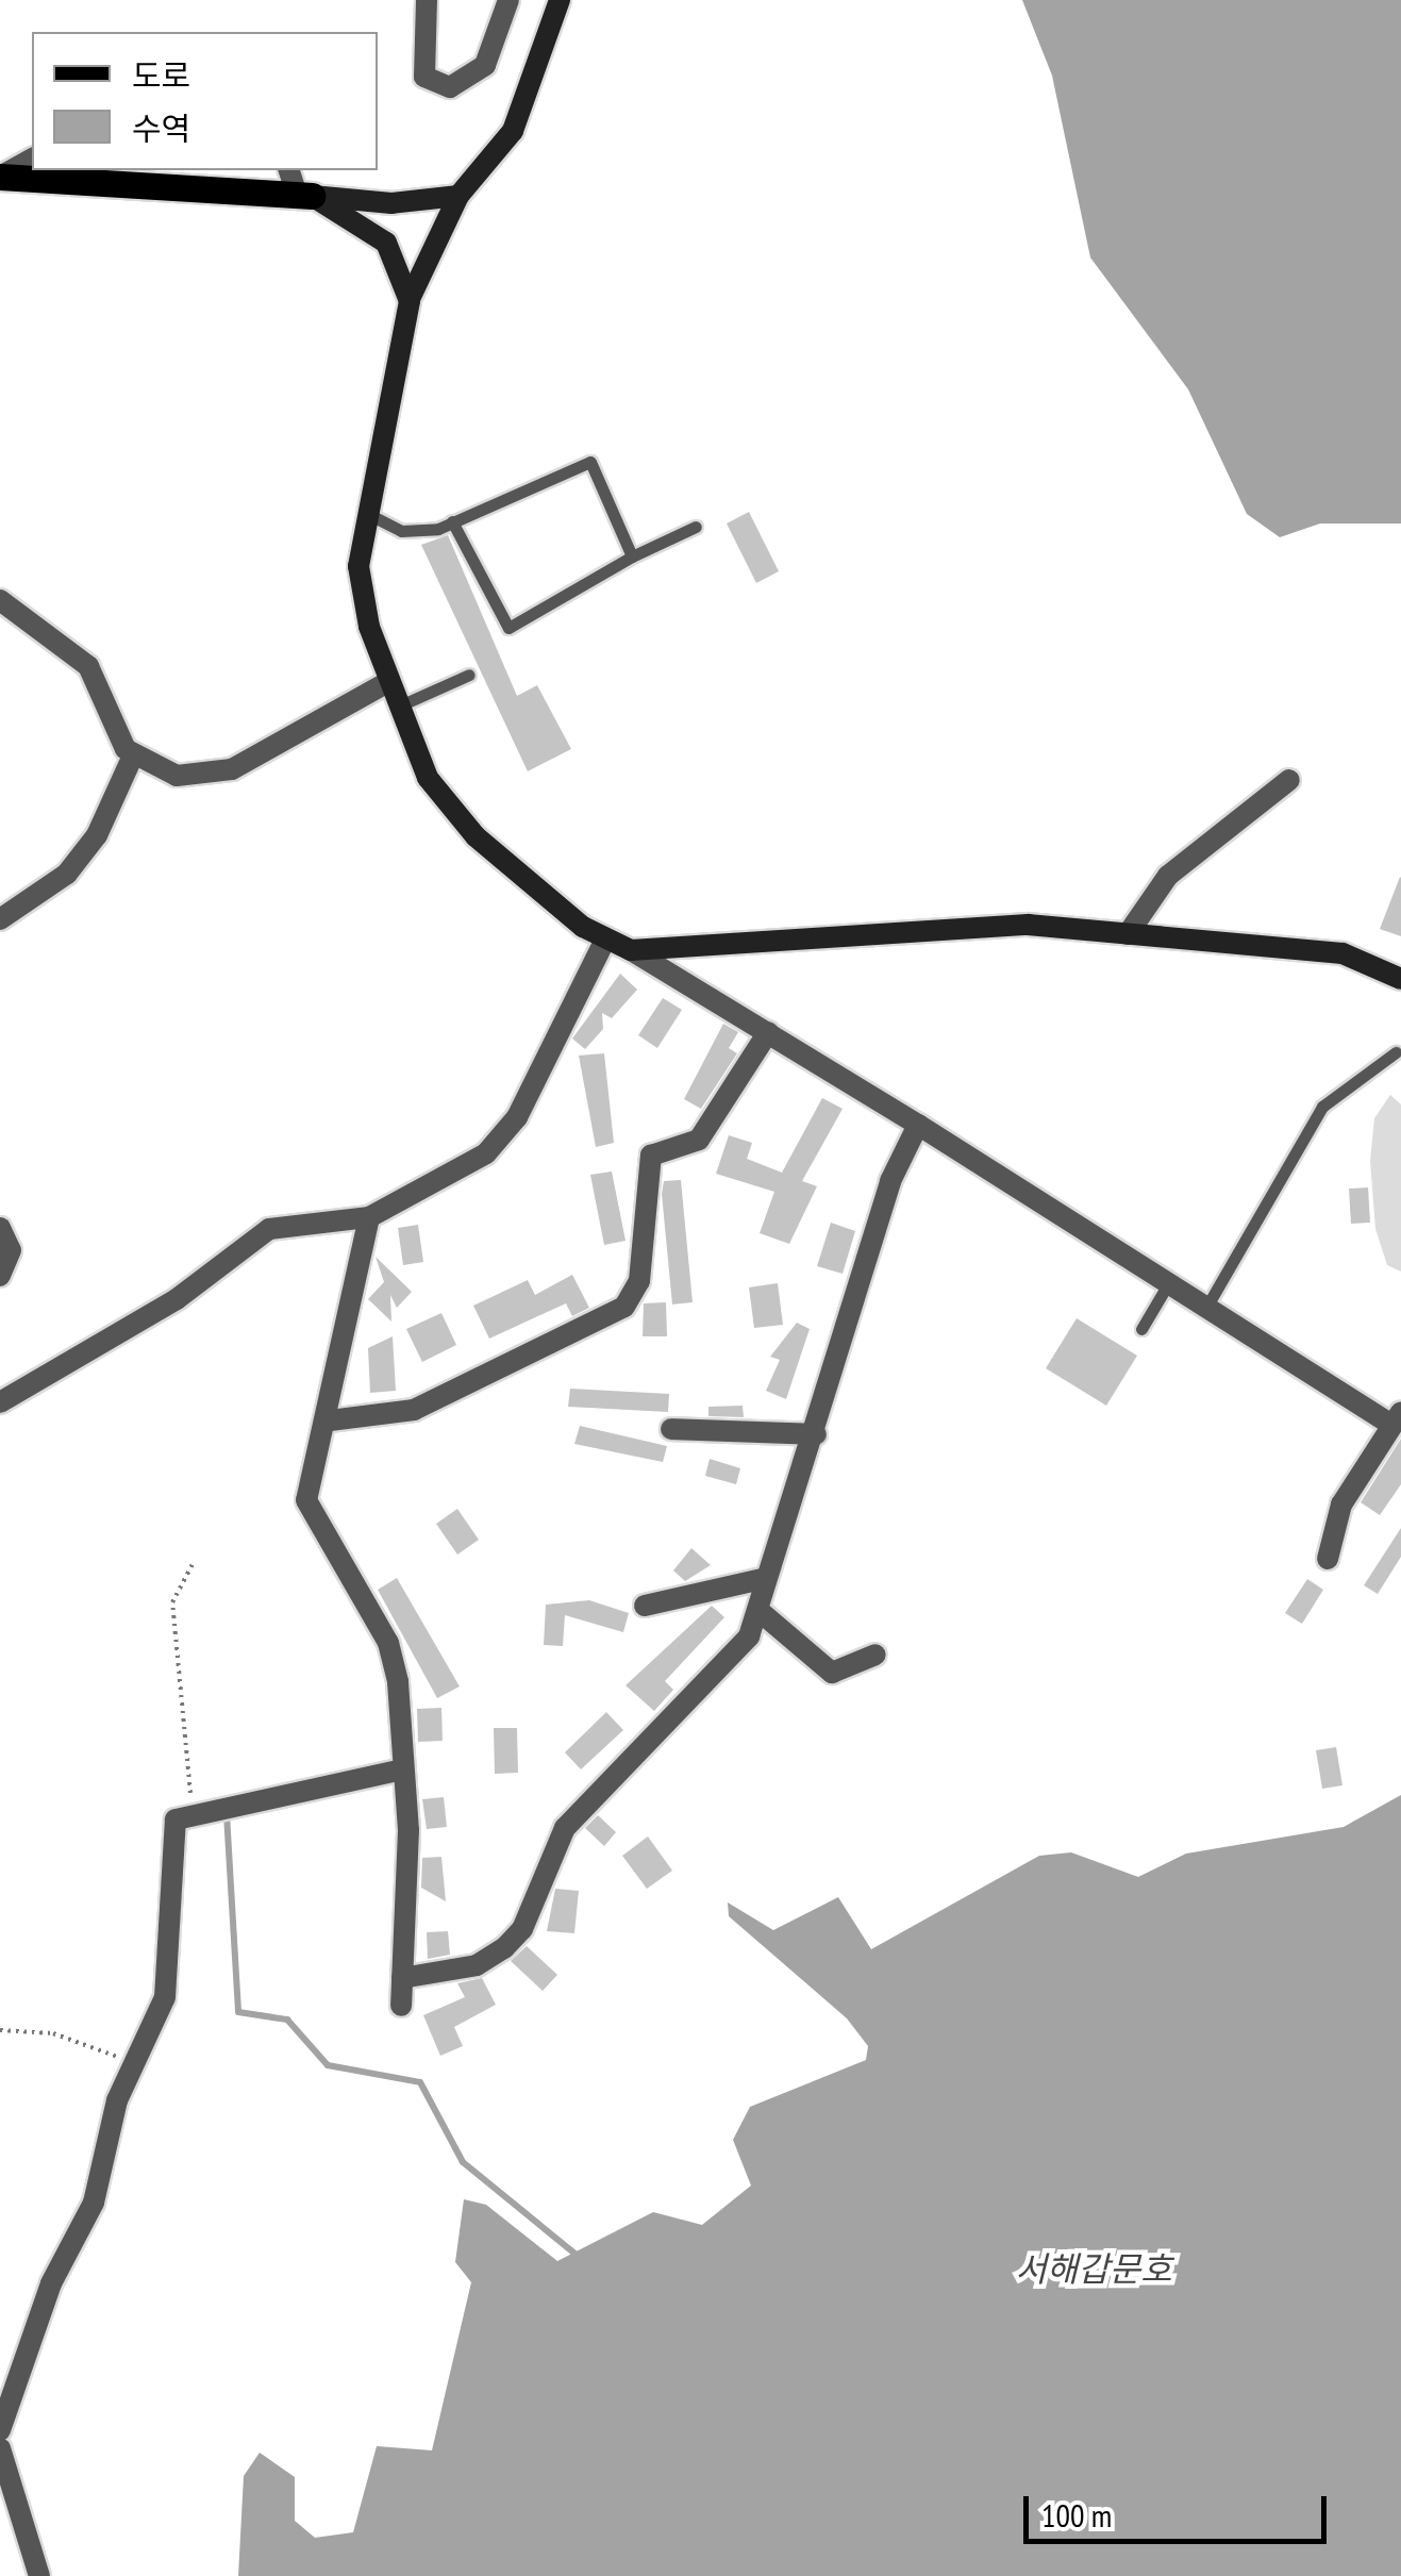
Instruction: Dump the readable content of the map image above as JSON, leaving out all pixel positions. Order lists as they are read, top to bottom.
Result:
{
  "water": ["서해갑문호"],
  "legend": ["도로", "수역"],
  "scale_bar": "100 m"
}
